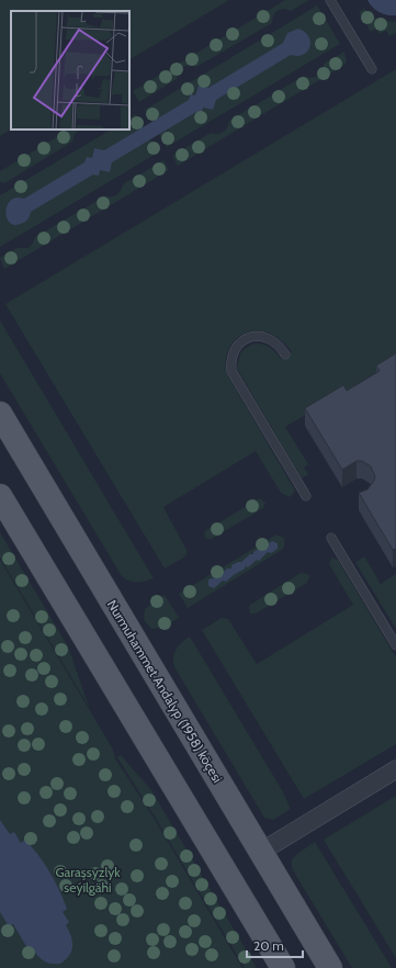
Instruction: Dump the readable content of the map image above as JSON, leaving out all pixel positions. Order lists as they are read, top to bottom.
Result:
{
  "streets": {
    "main road": ["Nurmuhammet Andalyp (1958) köçesi"]
  },
  "parks": ["Garaşsyzlyk seýilgähi"],
  "scale_bar": "20 m"
}
